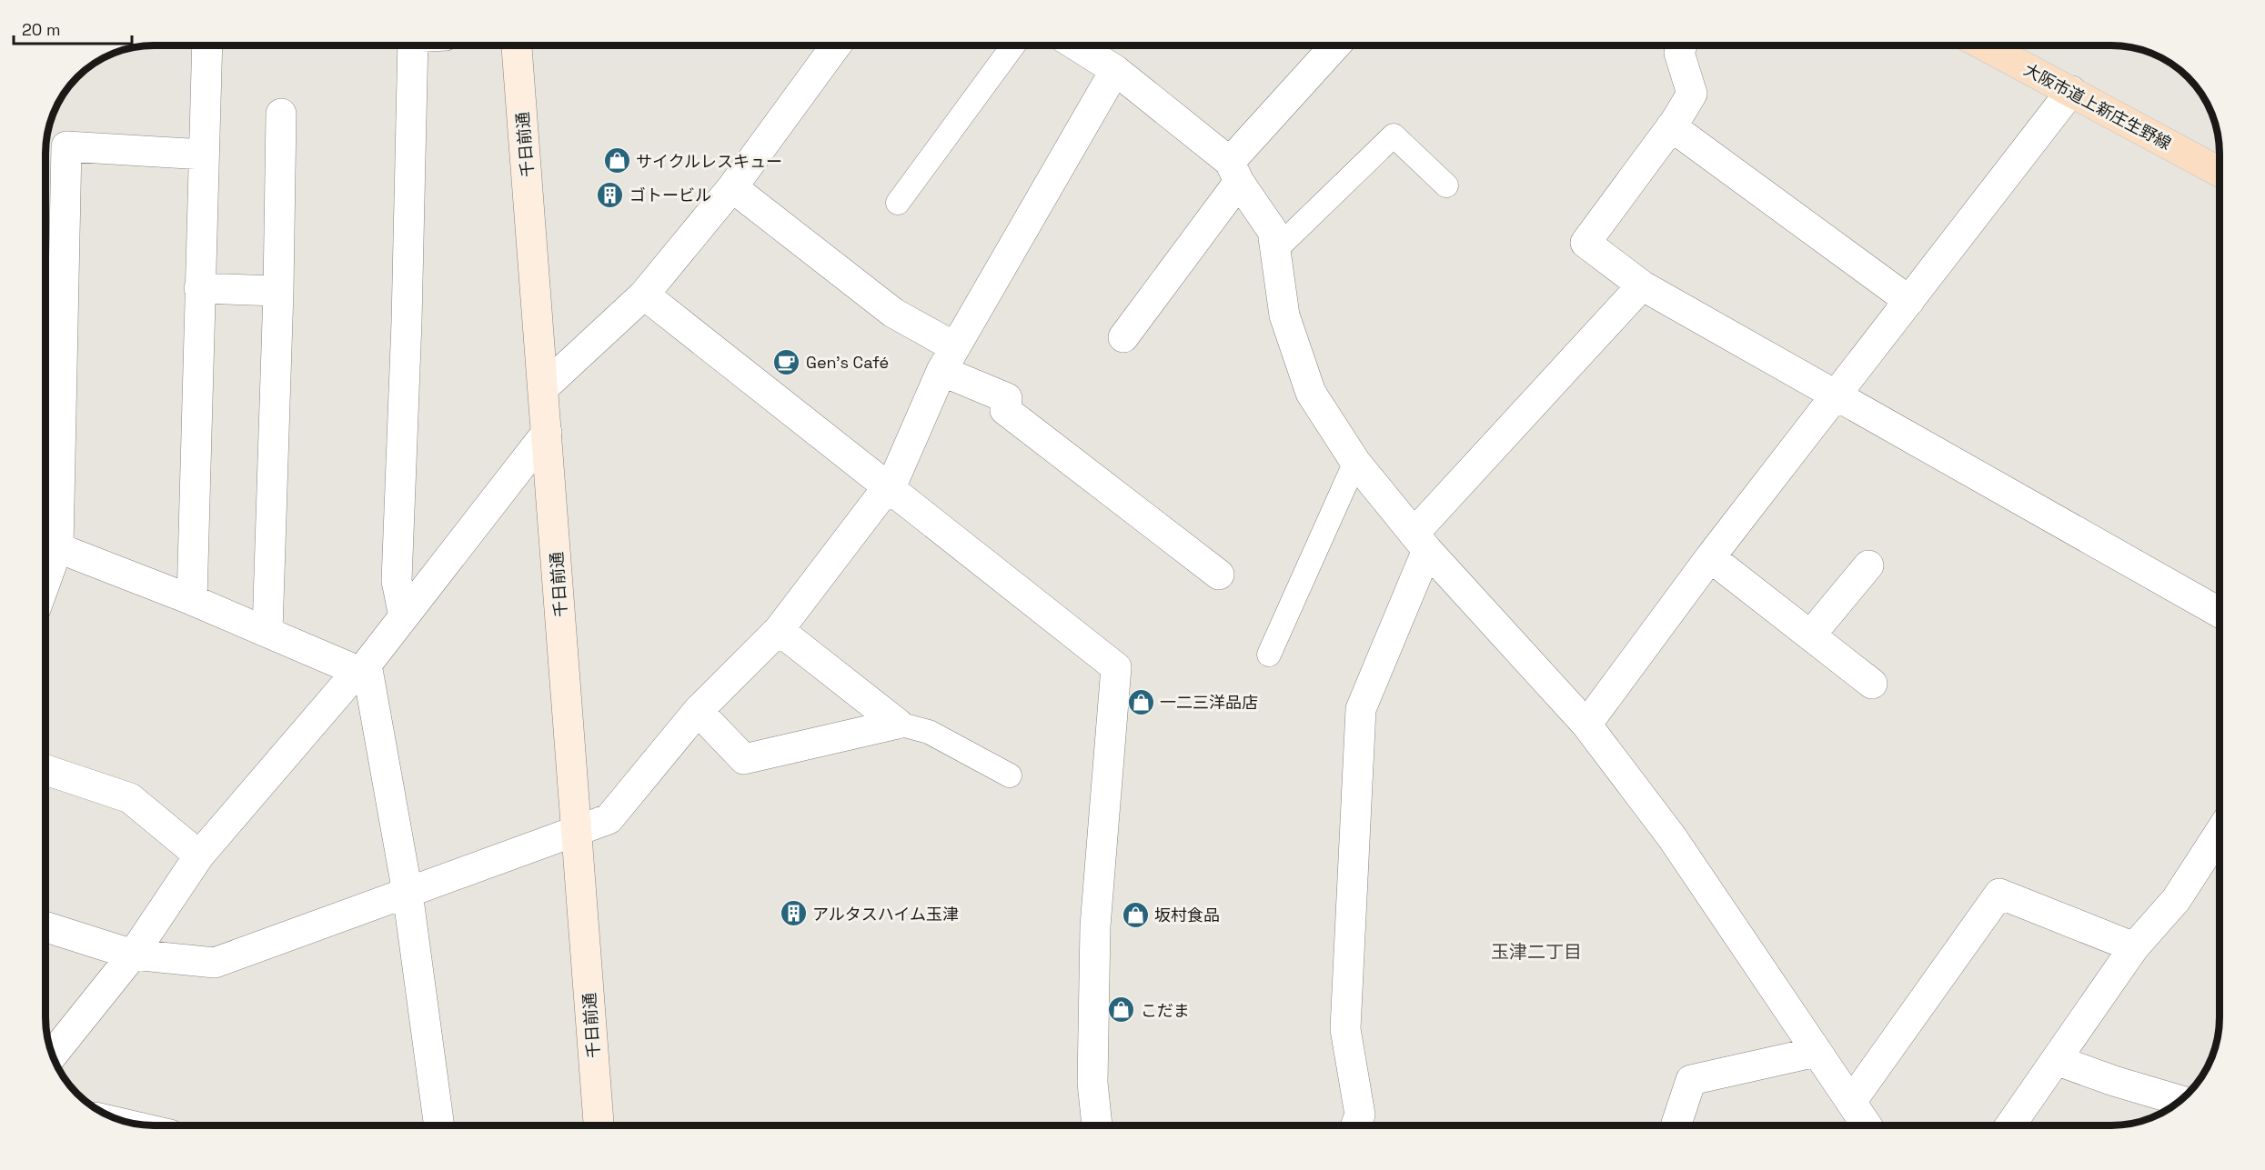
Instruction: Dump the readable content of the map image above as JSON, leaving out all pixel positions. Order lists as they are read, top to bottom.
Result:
{
  "streets": {
    "main road": ["大阪市道上新庄生野線", "千日前通"]
  },
  "districts": ["玉津二丁目"],
  "places": {
    "shop": [
      "サイクルレスキュー",
      "一二三洋品店",
      "坂村食品",
      "こだま"
    ],
    "building": ["ゴトービル", "アルタスハイム玉津"],
    "cafe": ["Gen’s Café"]
  },
  "scale_bar": "20 m"
}
